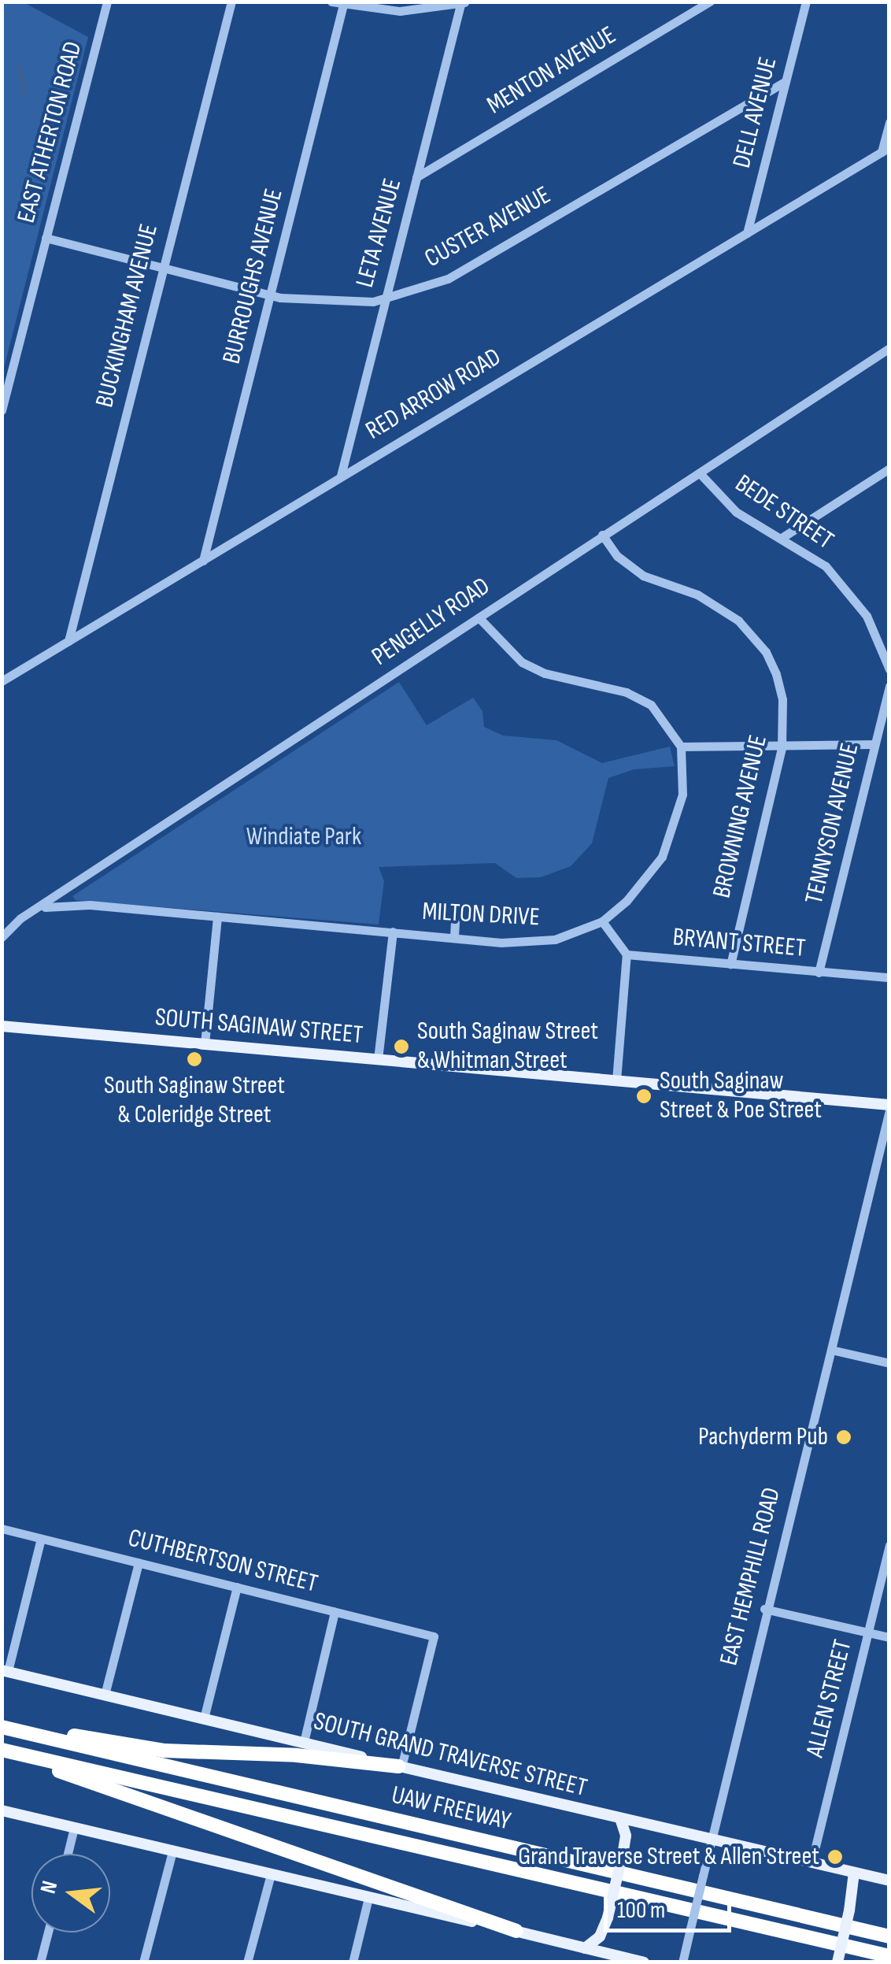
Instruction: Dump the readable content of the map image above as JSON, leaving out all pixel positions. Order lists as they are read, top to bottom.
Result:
{
  "streets": {
    "highway": ["UAW FREEWAY"],
    "main road": ["SOUTH SAGINAW STREET", "SOUTH GRAND TRAVERSE STREET"],
    "street": [
      "MENTON AVENUE",
      "DELL AVENUE",
      "EAST ATHERTON ROAD",
      "CUSTER AVENUE",
      "LETA AVENUE",
      "BURROUGHS AVENUE",
      "BUCKINGHAM AVENUE",
      "RED ARROW ROAD",
      "BEDE STREET",
      "PENGELLY ROAD",
      "BROWNING AVENUE",
      "TENNYSON AVENUE",
      "MILTON DRIVE",
      "BRYANT STREET",
      "CUTHBERTSON STREET",
      "EAST HEMPHILL ROAD",
      "ALLEN STREET"
    ]
  },
  "crossings": [
    ["MENTON AVENUE", "LETA AVENUE"],
    ["DELL AVENUE", "CUSTER AVENUE"],
    ["DELL AVENUE", "RED ARROW ROAD"],
    ["EAST ATHERTON ROAD", "CUSTER AVENUE"],
    ["CUSTER AVENUE", "LETA AVENUE"],
    ["CUSTER AVENUE", "BURROUGHS AVENUE"],
    ["CUSTER AVENUE", "BUCKINGHAM AVENUE"],
    ["LETA AVENUE", "RED ARROW ROAD"],
    ["BURROUGHS AVENUE", "RED ARROW ROAD"],
    ["BUCKINGHAM AVENUE", "RED ARROW ROAD"],
    ["BEDE STREET", "PENGELLY ROAD"],
    ["PENGELLY ROAD", "BROWNING AVENUE"],
    ["PENGELLY ROAD", "MILTON DRIVE"],
    ["BROWNING AVENUE", "BRYANT STREET"],
    ["TENNYSON AVENUE", "BRYANT STREET"],
    ["SOUTH SAGINAW STREET", "EAST HEMPHILL ROAD"],
    ["CUTHBERTSON STREET", "SOUTH GRAND TRAVERSE STREET"],
    ["EAST HEMPHILL ROAD", "SOUTH GRAND TRAVERSE STREET"],
    ["ALLEN STREET", "SOUTH GRAND TRAVERSE STREET"]
  ],
  "parks": ["Windiate Park"],
  "places": [
    "South Saginaw Street & Whitman Street",
    "South Saginaw Street & Coleridge Street",
    "South Saginaw Street & Poe Street",
    "Pachyderm Pub",
    "Grand Traverse Street & Allen Street"
  ],
  "scale_bar": "100 m",
  "north": "left"
}
